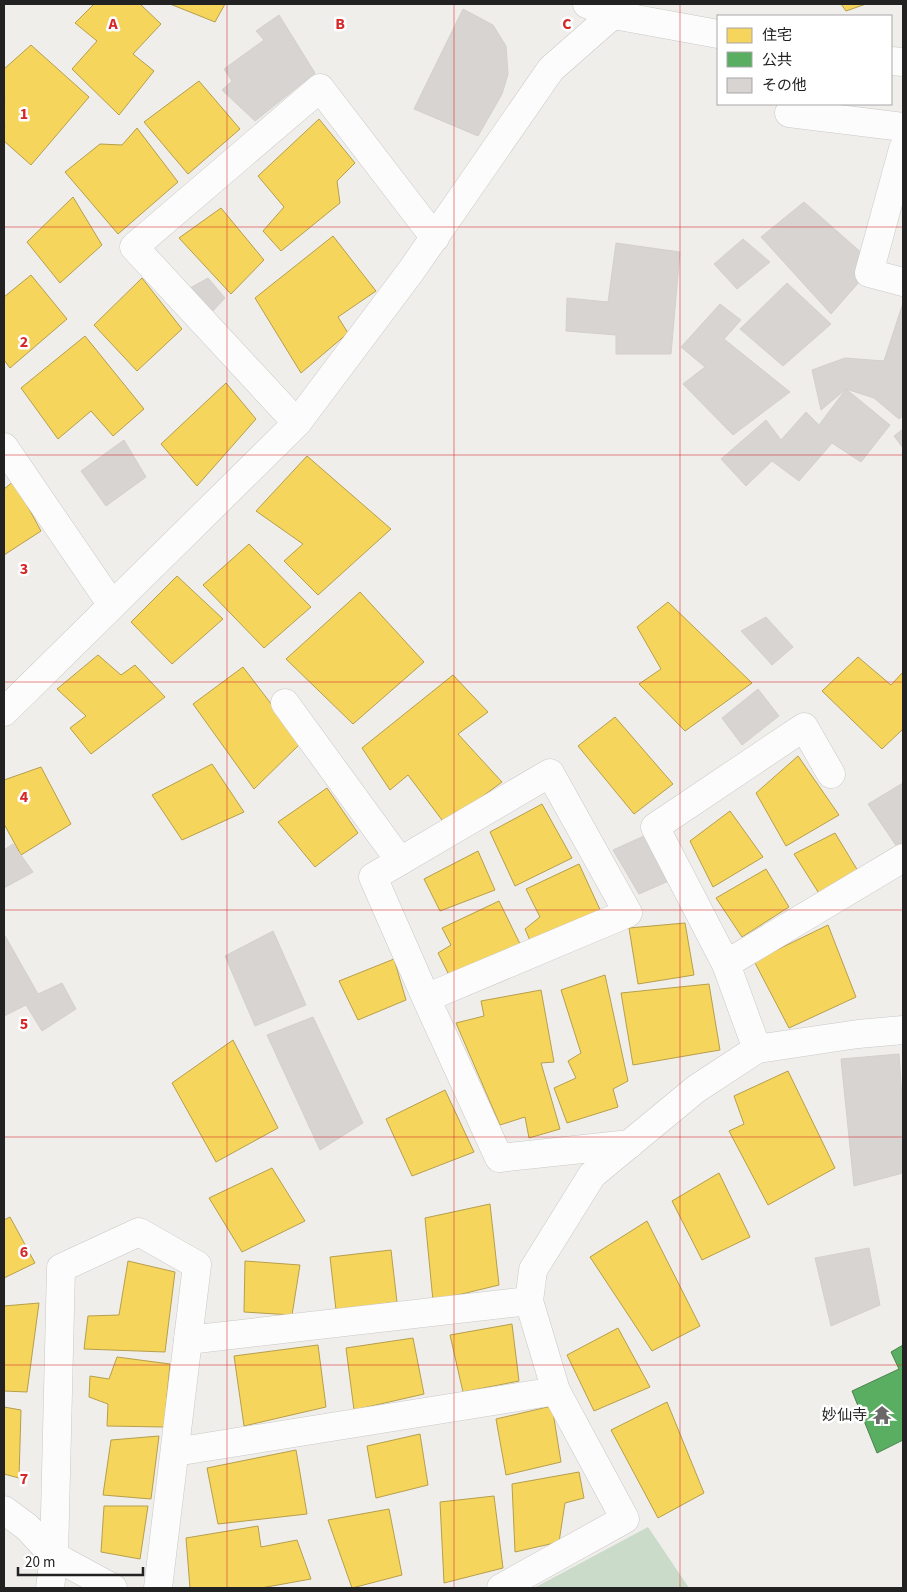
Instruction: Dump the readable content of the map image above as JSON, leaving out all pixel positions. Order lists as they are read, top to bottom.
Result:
{
  "places": {
    "temple": ["妙仙寺"]
  },
  "legend": ["住宅", "公共", "その他"],
  "scale_bar": "20 m",
  "grid": {
    "columns": ["A", "B", "C"],
    "rows": [
      "1",
      "2",
      "3",
      "4",
      "5",
      "6",
      "7"
    ]
  }
}
